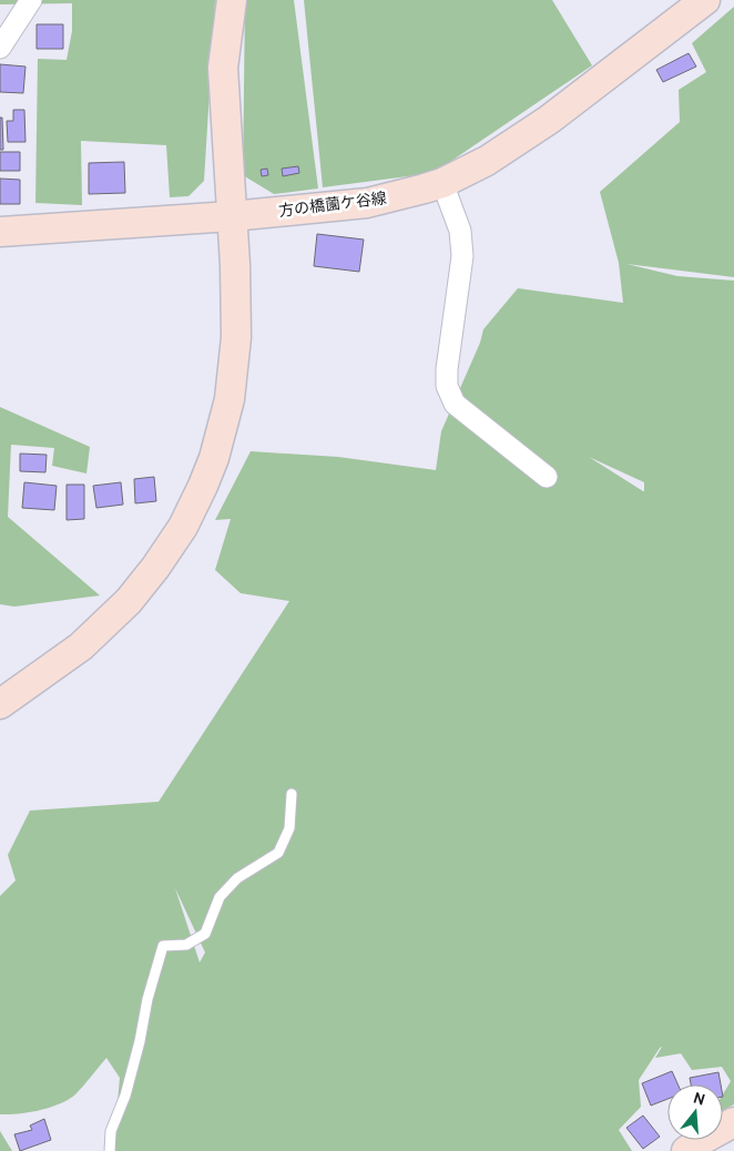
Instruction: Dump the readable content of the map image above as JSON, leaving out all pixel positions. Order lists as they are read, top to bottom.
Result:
{
  "streets": {
    "street": ["方の橋薗ケ谷線"]
  },
  "north": "top"
}
